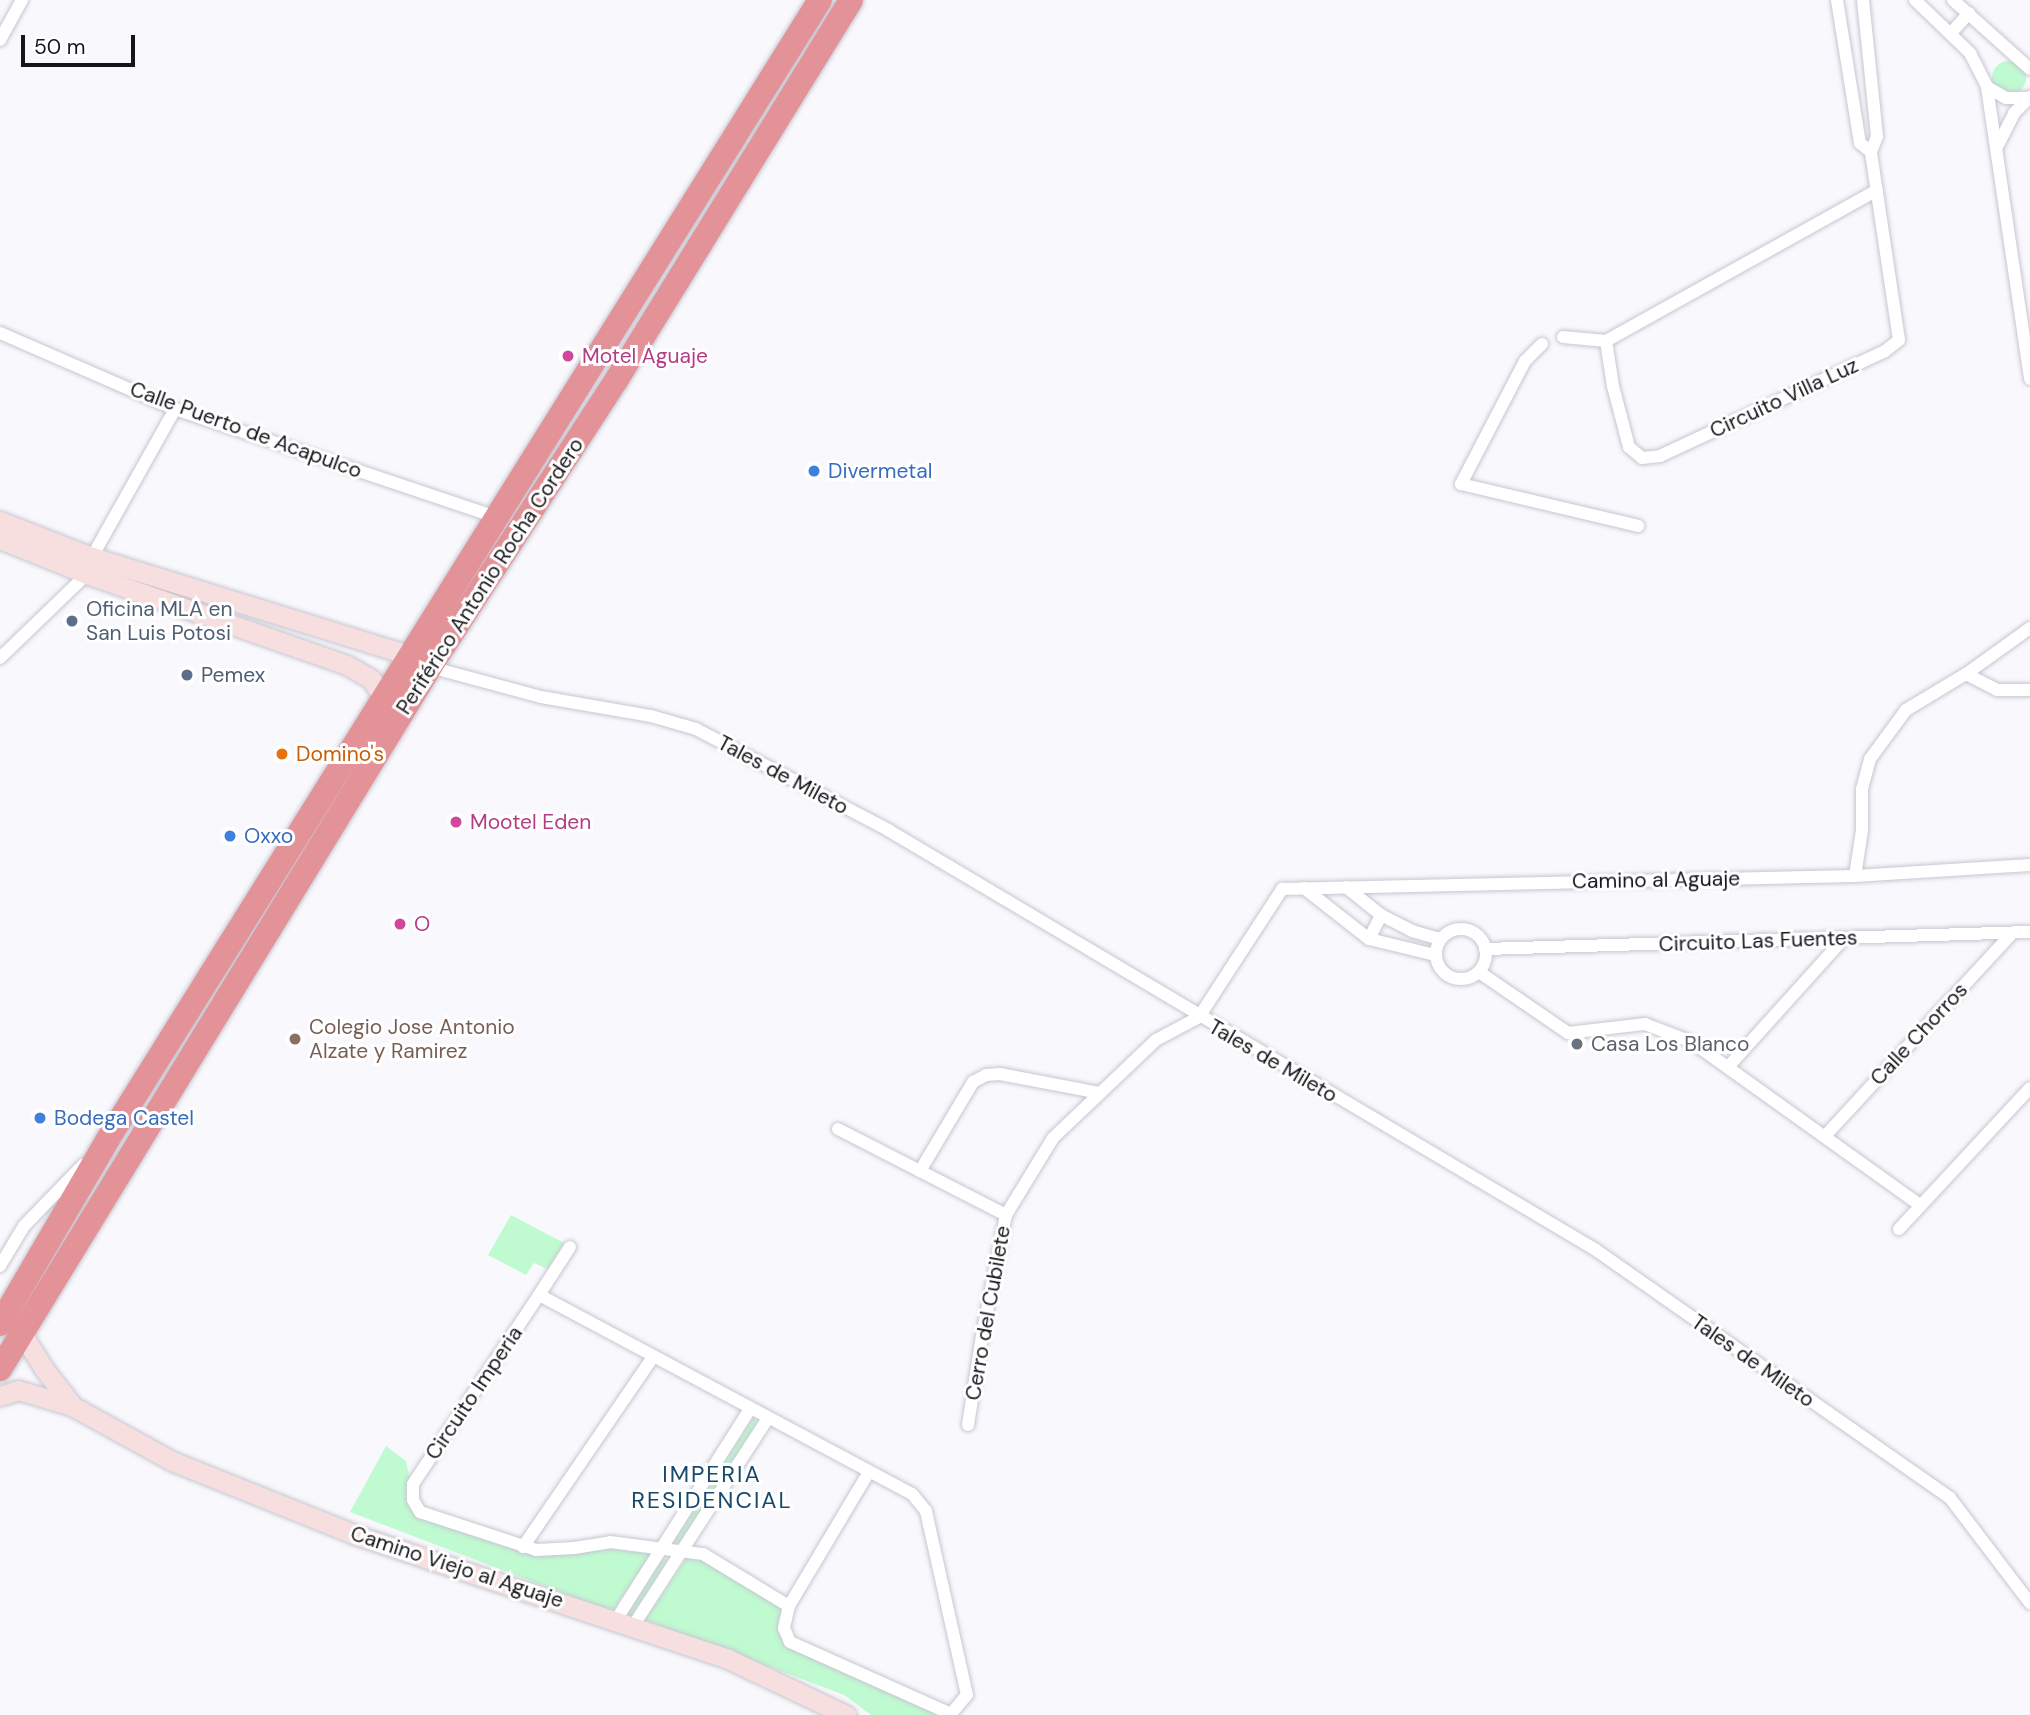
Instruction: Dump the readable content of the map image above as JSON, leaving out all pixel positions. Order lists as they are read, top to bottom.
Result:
{
  "streets": {
    "highway": ["Periférico Antonio Rocha Cordero"],
    "street": [
      "Circuito Villa Luz",
      "Calle Puerto de Acapulco",
      "Tales de Mileto",
      "Camino al Aguaje",
      "Circuito Las Fuentes",
      "Calle Chorros",
      "Cerro del Cubilete",
      "Circuito Imperia",
      "Camino Viejo al Aguaje"
    ]
  },
  "crossings": [
    ["Calle Puerto de Acapulco", "Periférico Antonio Rocha Cordero"],
    ["Periférico Antonio Rocha Cordero", "Tales de Mileto"],
    ["Periférico Antonio Rocha Cordero", "Camino Viejo al Aguaje"],
    ["Tales de Mileto", "Cerro del Cubilete"],
    ["Camino al Aguaje", "Cerro del Cubilete"],
    ["Circuito Las Fuentes", "Calle Chorros"]
  ],
  "districts": ["IMPERIA RESIDENCIAL"],
  "places": [
    "Motel Aguaje",
    "Divermetal",
    "Oficina MLA en San Luis Potosi",
    "Pemex",
    "Domino's",
    "Mootel Eden",
    "Oxxo",
    "O",
    "Colegio Jose Antonio Alzate y Ramirez",
    "Casa Los Blanco",
    "Bodega Castel"
  ],
  "scale_bar": "50 m"
}
